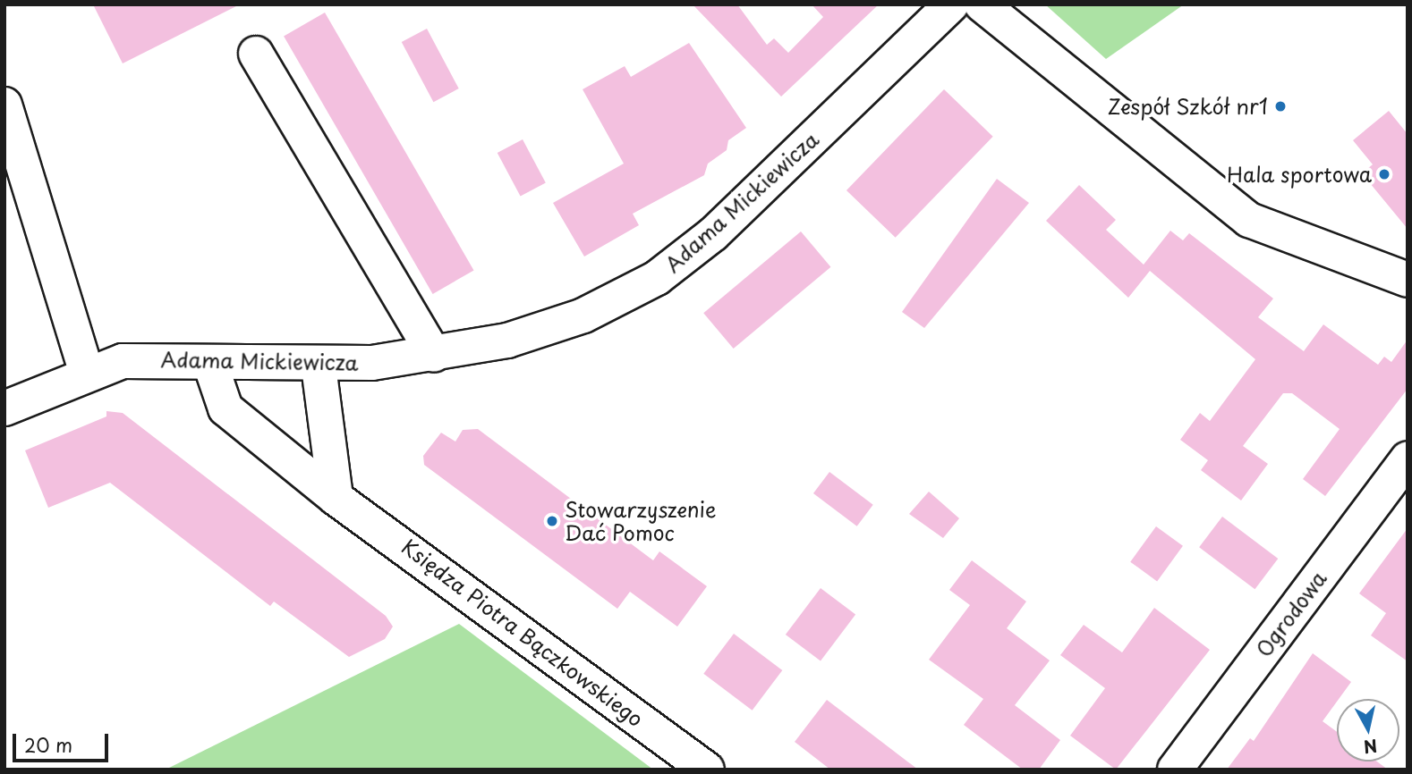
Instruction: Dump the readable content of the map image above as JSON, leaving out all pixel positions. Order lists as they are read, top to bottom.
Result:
{
  "streets": {
    "street": ["Adama Mickiewicza", "Ogrodowa", "Księdza Piotra Bączkowskiego"]
  },
  "crossings": [
    ["Adama Mickiewicza", "Księdza Piotra Bączkowskiego"]
  ],
  "places": ["Zespół Szkół nr1", "Hala sportowa", "Stowarzyszenie Dać Pomoc"],
  "scale_bar": "20 m",
  "north": "bottom"
}
